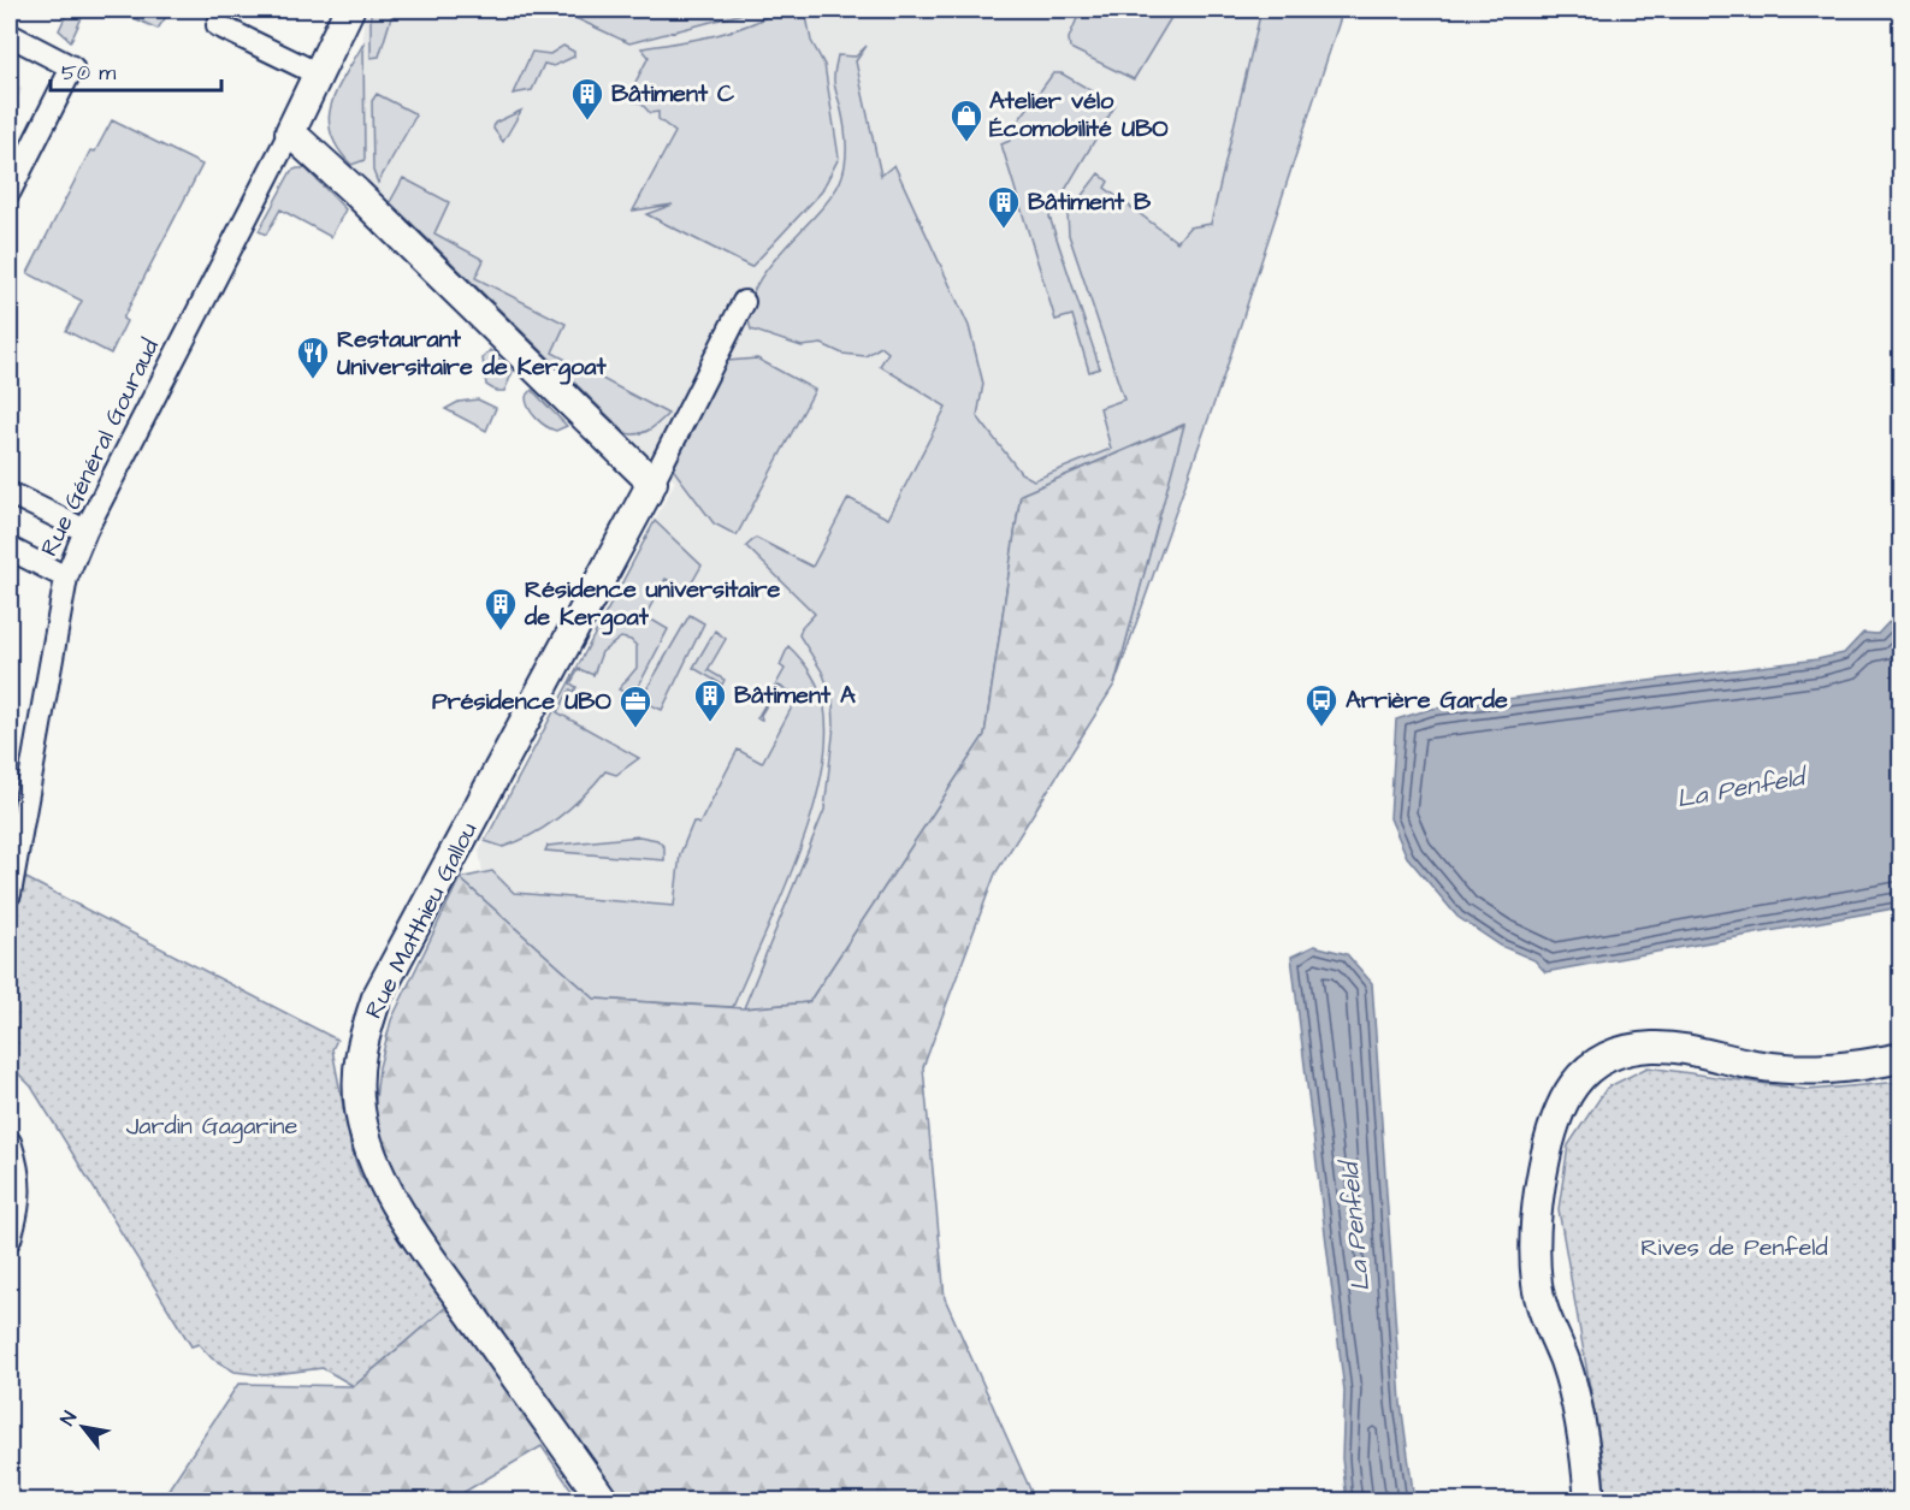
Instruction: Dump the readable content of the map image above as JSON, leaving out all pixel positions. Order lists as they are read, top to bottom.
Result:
{
  "streets": {
    "street": ["Rue Général Gouraud", "Rue Matthieu Gallou"]
  },
  "water": ["La Penfeld"],
  "parks": ["Jardin Gagarine", "Rives de Penfeld"],
  "places": {
    "building": [
      "Bâtiment C",
      "Bâtiment B",
      "Résidence universitaire de Kergoat",
      "Bâtiment A"
    ],
    "shop": ["Atelier vélo Écomobilité UBO"],
    "restaurant": ["Restaurant Universitaire de Kergoat"],
    "bus stop": ["Arrière Garde"],
    "office": ["Présidence UBO"]
  },
  "scale_bar": "50 m",
  "north": "top left"
}
